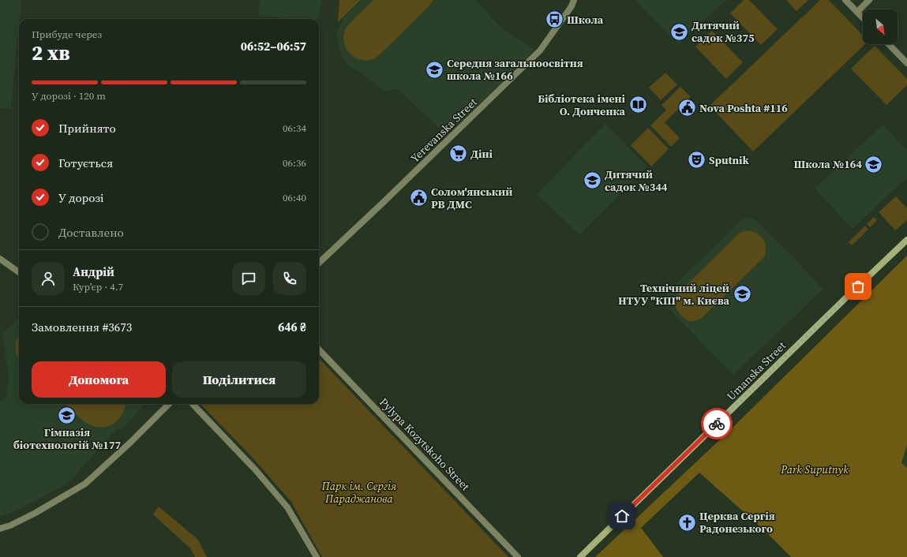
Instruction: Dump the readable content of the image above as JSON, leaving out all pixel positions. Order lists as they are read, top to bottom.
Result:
{
  "streets": {
    "street": ["Yerevanska Street", "Umanska Street", "Pylypa Kozytskoho Street"]
  },
  "parks": ["Park Suputnyk", "Парк ім. Сергія Параджанова"],
  "places": {
    "bus stop": ["Школа"],
    "school or university": [
      "Дитячий садок №375",
      "Середня загальноосвітня школа №166",
      "Школа №164",
      "Дитячий садок №344",
      "Технічний ліцей НТУУ \"КПІ\" м. Києва",
      "Гімназія біотехнологій №177"
    ],
    "library": ["Бібліотека імені О. Донченка"],
    "public building": ["Nova Poshta #116", "Солом'янський РВ ДМС"],
    "supermarket": ["Діні"],
    "theatre": ["Sputnik"],
    "church": ["Церква Сергія Радонезького"]
  },
  "north": "bottom right",
  "page": {
    "heading": ["2 хв", "Прибуде через", "06:52–06:57"],
    "panel": [
      "Андрій",
      "Кур’єр · 4.7",
      "Замовлення #3673",
      "646 ₴"
    ],
    "bar": "У дорозі · 120 m",
    "list": [
      ["Прийнято", "06:34"],
      ["Готується", "06:36"],
      ["У дорозі", "06:40"],
      "Доставлено"
    ],
    "buttons": ["Допомога", "Поділитися"]
  }
}
